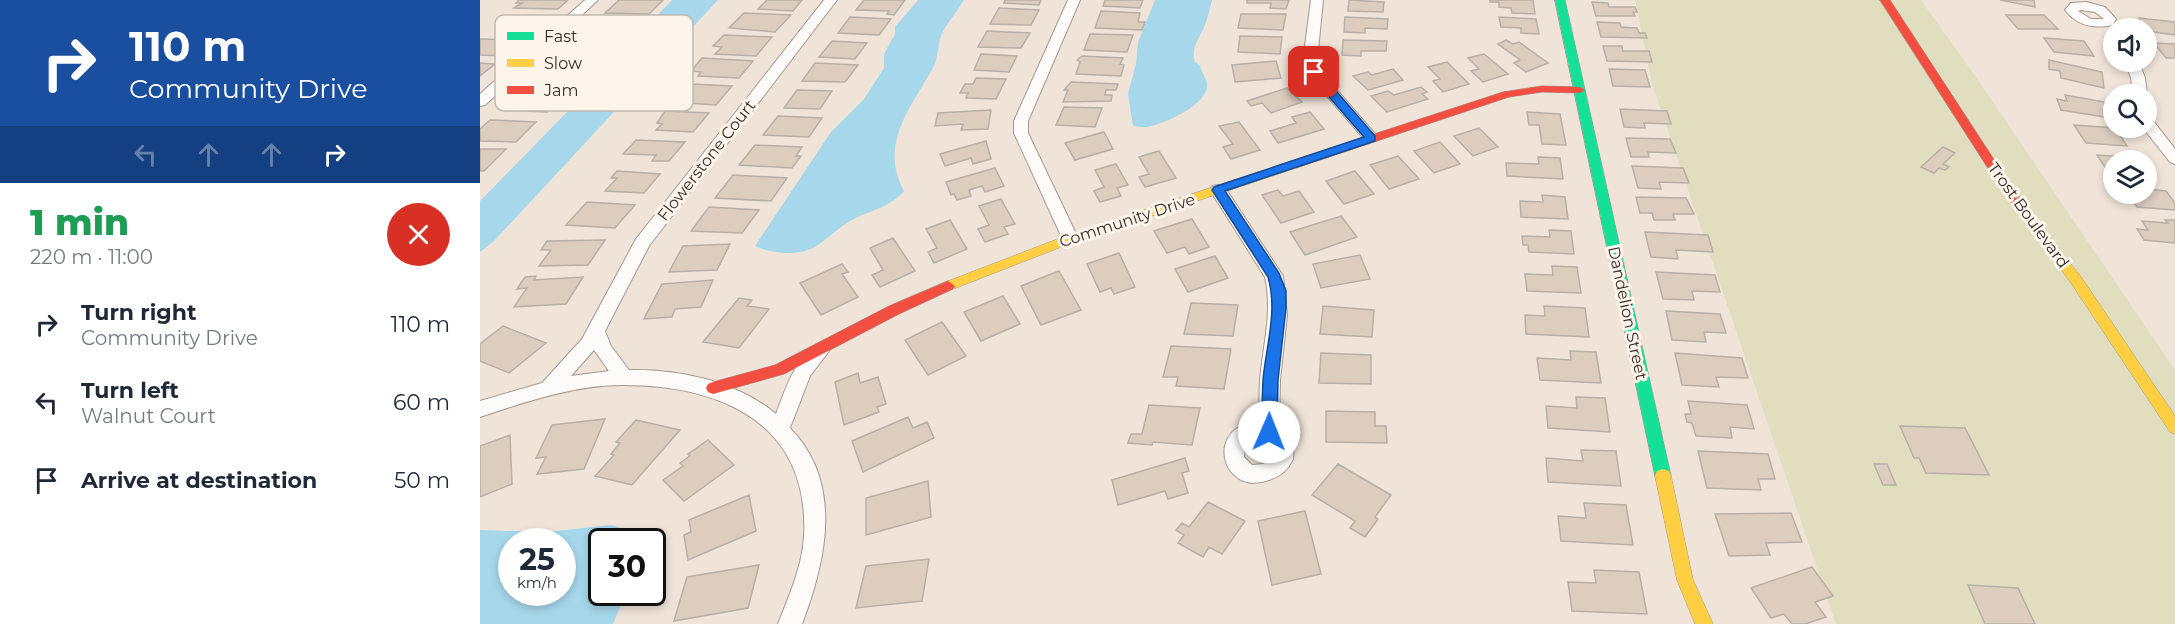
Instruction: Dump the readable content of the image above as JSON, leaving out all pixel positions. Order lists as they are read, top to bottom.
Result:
{
  "streets": {
    "street": [
      "Flowerstone Court",
      "Trost Boulevard",
      "Community Drive",
      "Dandelion Street"
    ]
  },
  "crossings": [
    ["Community Drive", "Dandelion Street"]
  ],
  "legend": ["Fast", "Slow", "Jam"],
  "page": {
    "turn": ["110 m", "Community Drive"],
    "heading": ["1 min", "220 m · 11:00"],
    "list": [
      {
        "name": "Turn right",
        "note": "Community Drive",
        "value": "110 m"
      },
      {
        "name": "Turn left",
        "note": "Walnut Court",
        "value": "60 m"
      },
      {
        "name": "Arrive at destination",
        "value": "50 m"
      }
    ],
    "speed": "25 km/h",
    "limit": "30"
  }
}
